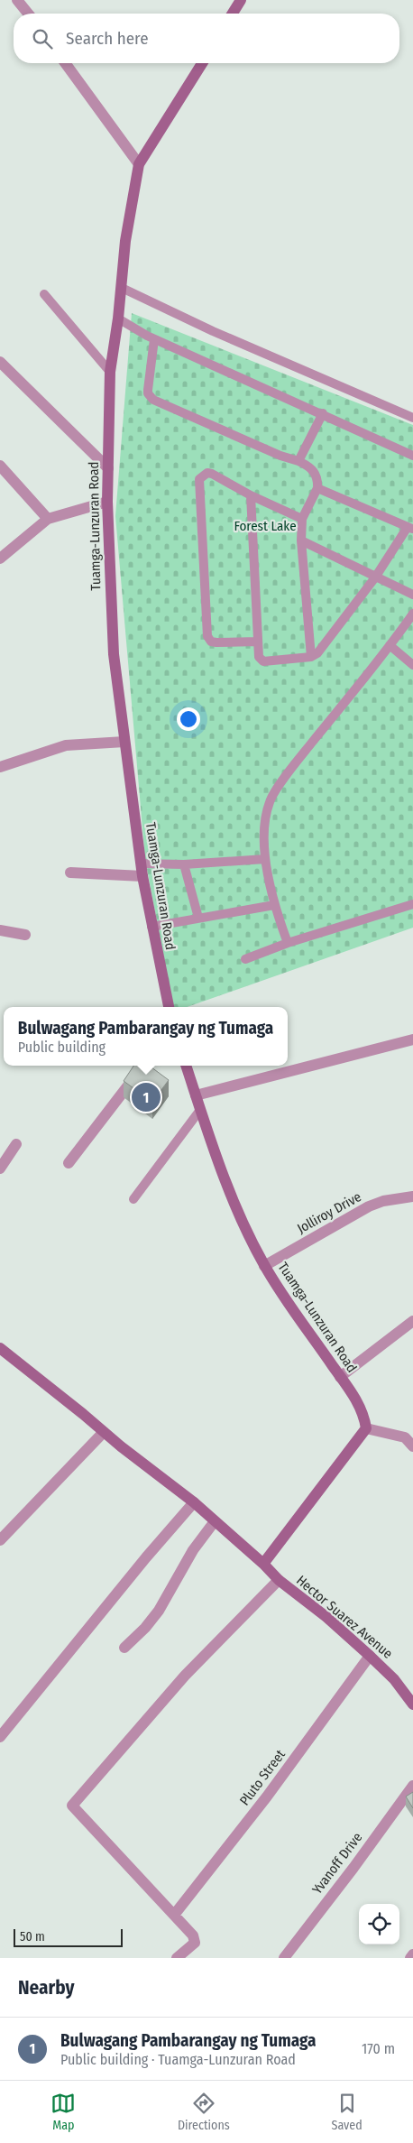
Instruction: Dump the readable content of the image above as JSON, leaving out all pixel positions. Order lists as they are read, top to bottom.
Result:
{
  "streets": {
    "street": [
      "Tuamga-Lunzuran Road",
      "Jolliroy Drive",
      "Hector Suarez Avenue",
      "Pluto Street",
      "Yvanoff Drive"
    ]
  },
  "crossings": [
    ["Tuamga-Lunzuran Road", "Jolliroy Drive"],
    ["Hector Suarez Avenue", "Pluto Street"]
  ],
  "parks": ["Forest Lake"],
  "scale_bar": "50 m",
  "page": {
    "search": "Search here",
    "popup": ["Bulwagang Pambarangay ng Tumaga", "Public building"],
    "pins": "1",
    "scale": "50 m",
    "heading": "Nearby",
    "list": [
      {
        "mark": "1",
        "name": "Bulwagang Pambarangay ng Tumaga",
        "note": "Public building · Tuamga-Lunzuran Road",
        "value": "170 m"
      }
    ],
    "nav": ["Map", "Directions", "Saved"]
  }
}
